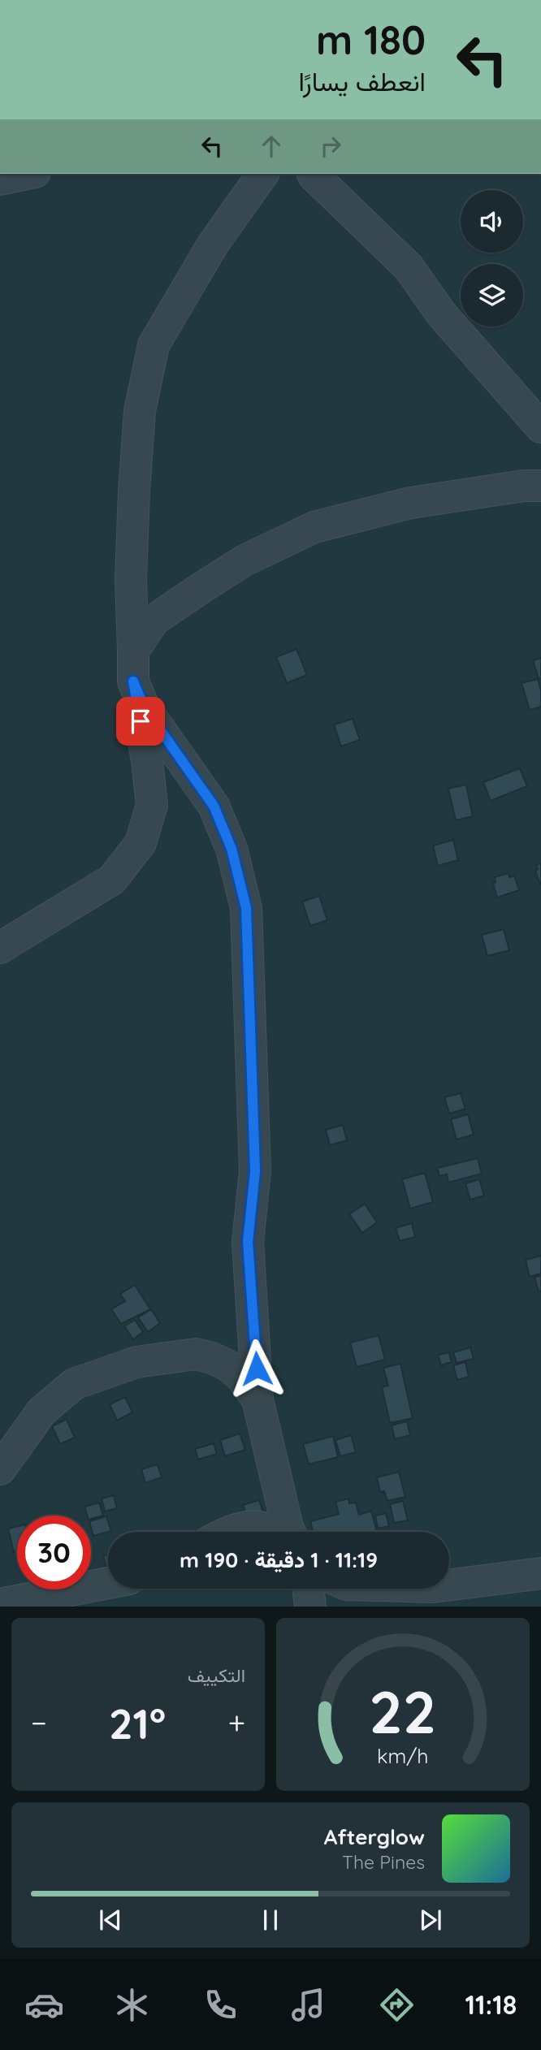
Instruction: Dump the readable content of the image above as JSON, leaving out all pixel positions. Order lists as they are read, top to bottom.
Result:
{
  "page": {
    "turn": ["180 m", "انعطف يسارًا"],
    "limit": "30",
    "trip": "11:19 · 1 دقيقة · 190 m",
    "tile": "التكييف",
    "heat": ["−", "21°", "+"],
    "song": ["Afterglow", "The Pines"],
    "tabs": "11:18",
    "gauge": ["22", "km/h"]
  }
}
